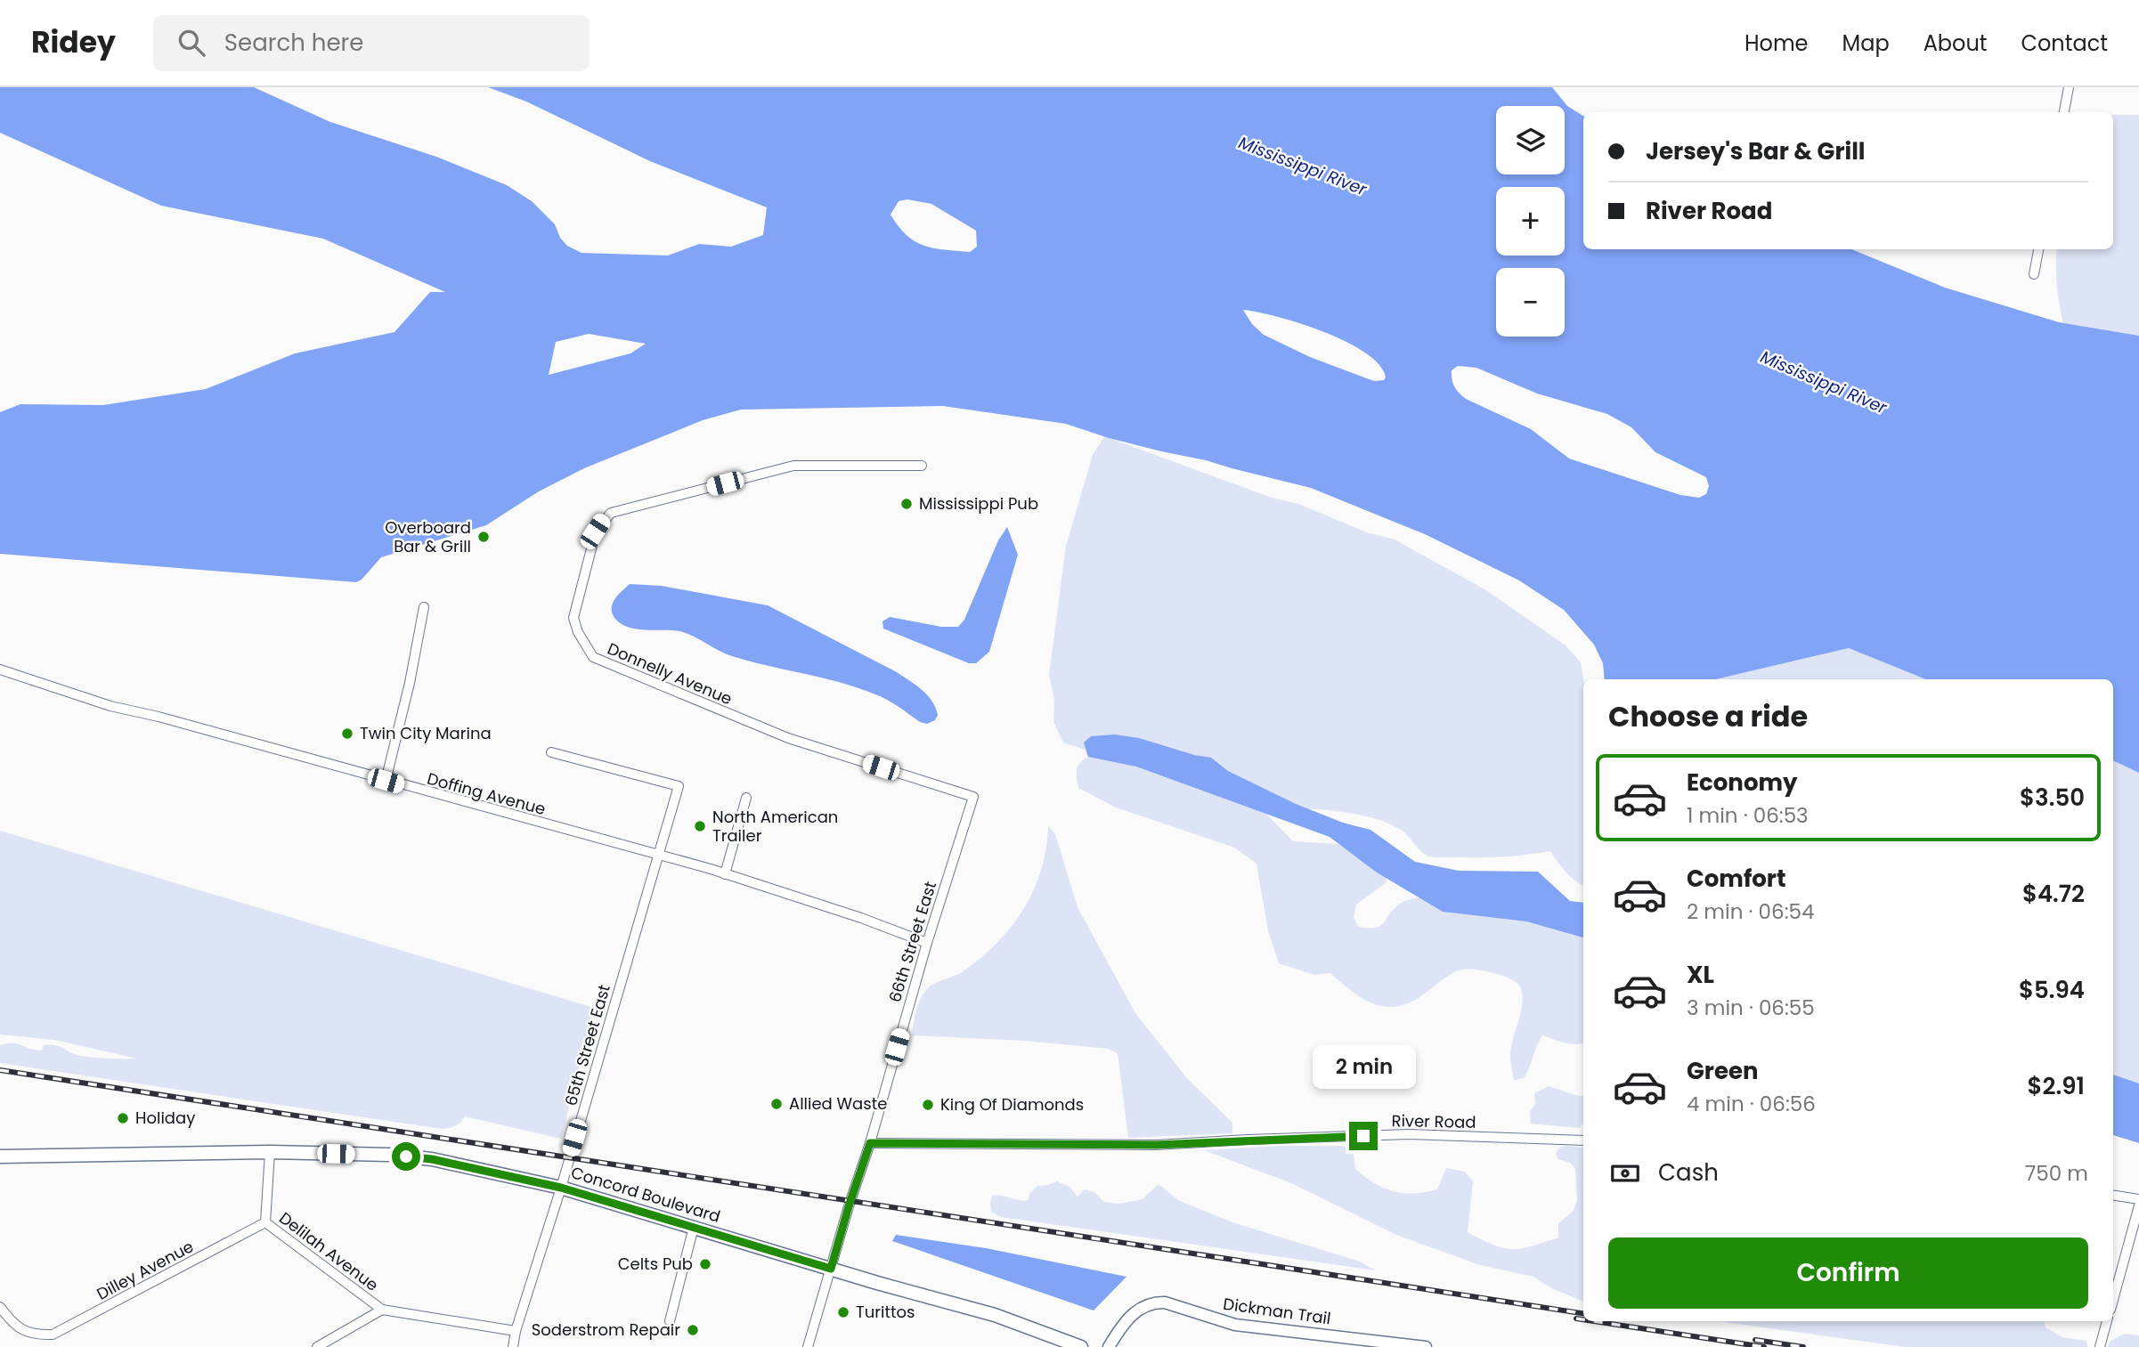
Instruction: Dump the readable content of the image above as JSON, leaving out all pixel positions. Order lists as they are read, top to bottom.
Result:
{
  "streets": {
    "main road": ["Concord Boulevard"],
    "street": [
      "Donnelly Avenue",
      "Doffing Avenue",
      "66th Street East",
      "65th Street East",
      "River Road",
      "Delilah Avenue",
      "Dilley Avenue",
      "Dickman Trail"
    ]
  },
  "crossings": [
    ["Donnelly Avenue", "66th Street East"],
    ["Doffing Avenue", "66th Street East"],
    ["Doffing Avenue", "65th Street East"],
    ["66th Street East", "River Road"],
    ["66th Street East", "Concord Boulevard"],
    ["65th Street East", "Concord Boulevard"],
    ["65th Street East", "Delilah Avenue"],
    ["Concord Boulevard", "Delilah Avenue"],
    ["Delilah Avenue", "Dilley Avenue"]
  ],
  "water": ["Mississippi River"],
  "places": [
    "Mississippi Pub",
    "Overboard Bar & Grill",
    "Twin City Marina",
    "North American Trailer",
    "Allied Waste",
    "King Of Diamonds",
    "Holiday",
    "Celts Pub",
    "Turittos",
    "Soderstrom Repair"
  ],
  "page": {
    "header": "Ridey",
    "search": "Search here",
    "nav": [
      "Home",
      "Map",
      "About",
      "Contact"
    ],
    "map_buttons": ["+", "−"],
    "banner": ["Jersey's Bar & Grill", "River Road"],
    "heading": "Choose a ride",
    "list": [
      {
        "name": "Economy",
        "note": "1 min · 06:53",
        "value": "$3.50"
      },
      {
        "name": "Comfort",
        "note": "2 min · 06:54",
        "value": "$4.72"
      },
      {
        "name": "XL",
        "note": "3 min · 06:55",
        "value": "$5.94"
      },
      {
        "name": "Green",
        "note": "4 min · 06:56",
        "value": "$2.91"
      }
    ],
    "bubble": "2 min",
    "pay": ["Cash", "750 m"],
    "buttons": "Confirm"
  }
}
